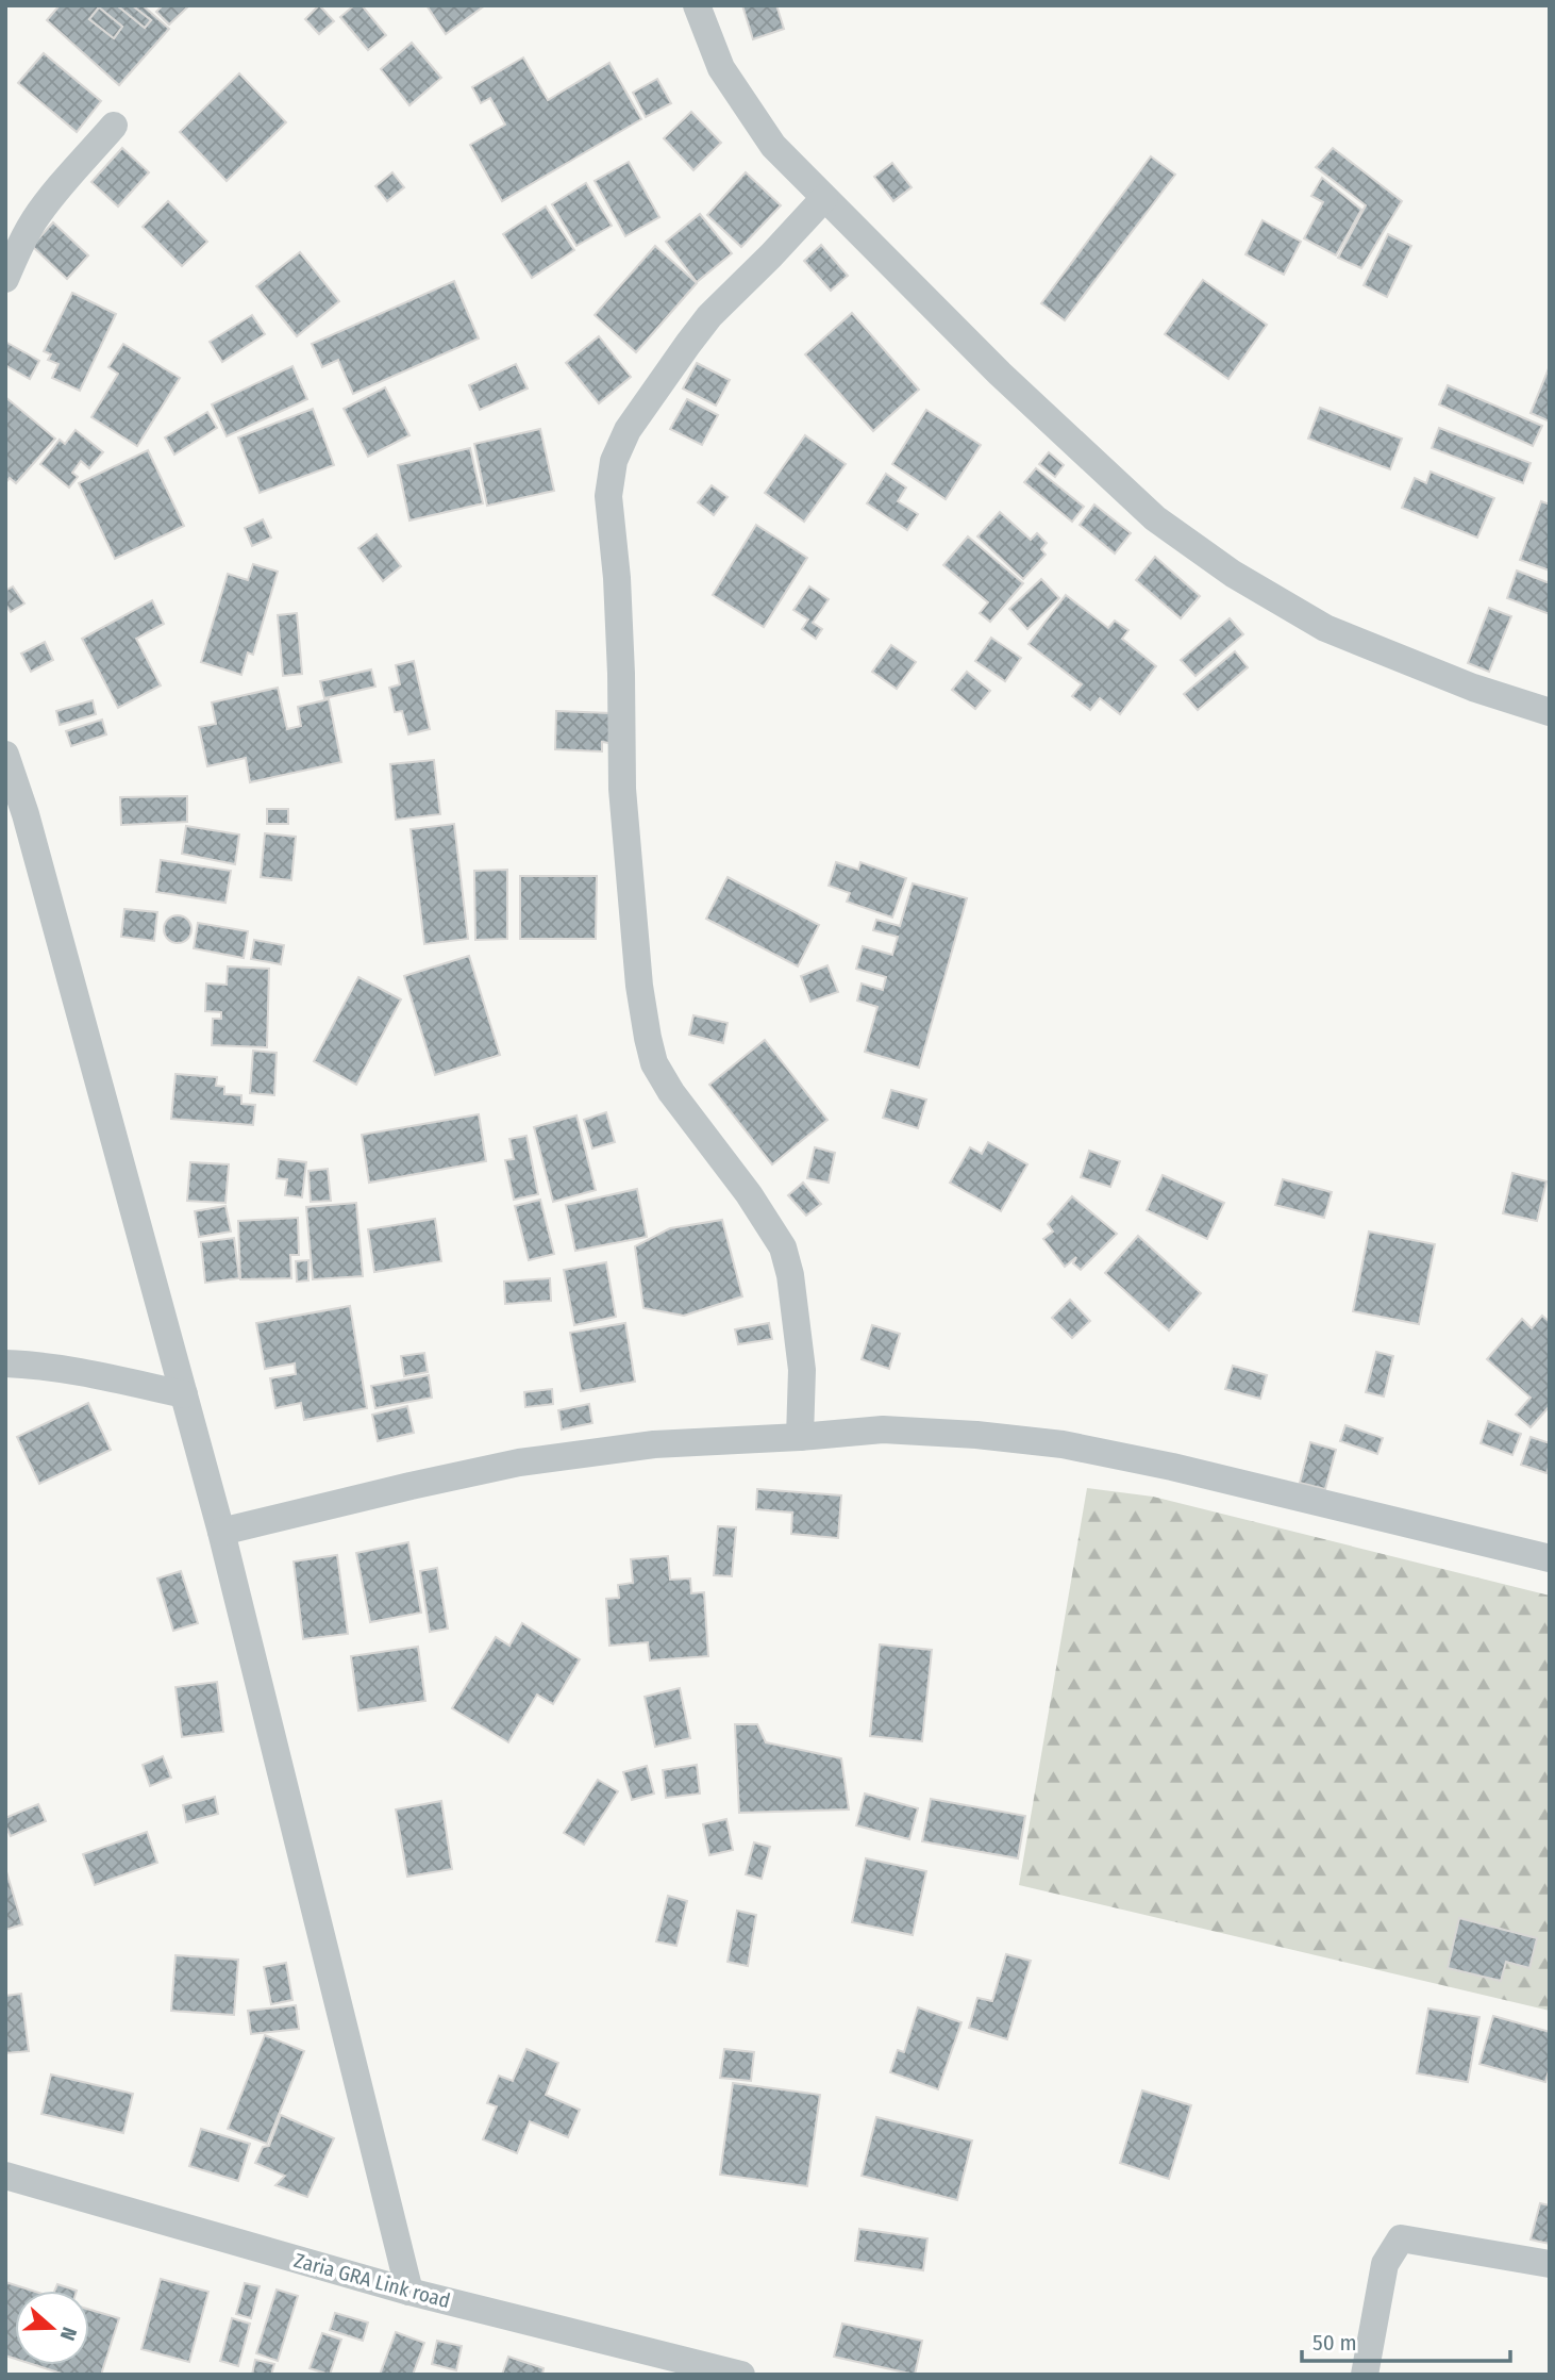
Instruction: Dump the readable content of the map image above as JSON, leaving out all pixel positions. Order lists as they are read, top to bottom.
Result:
{
  "streets": {
    "street": ["Zaria GRA Link road"]
  },
  "scale_bar": "50 m",
  "north": "right"
}
